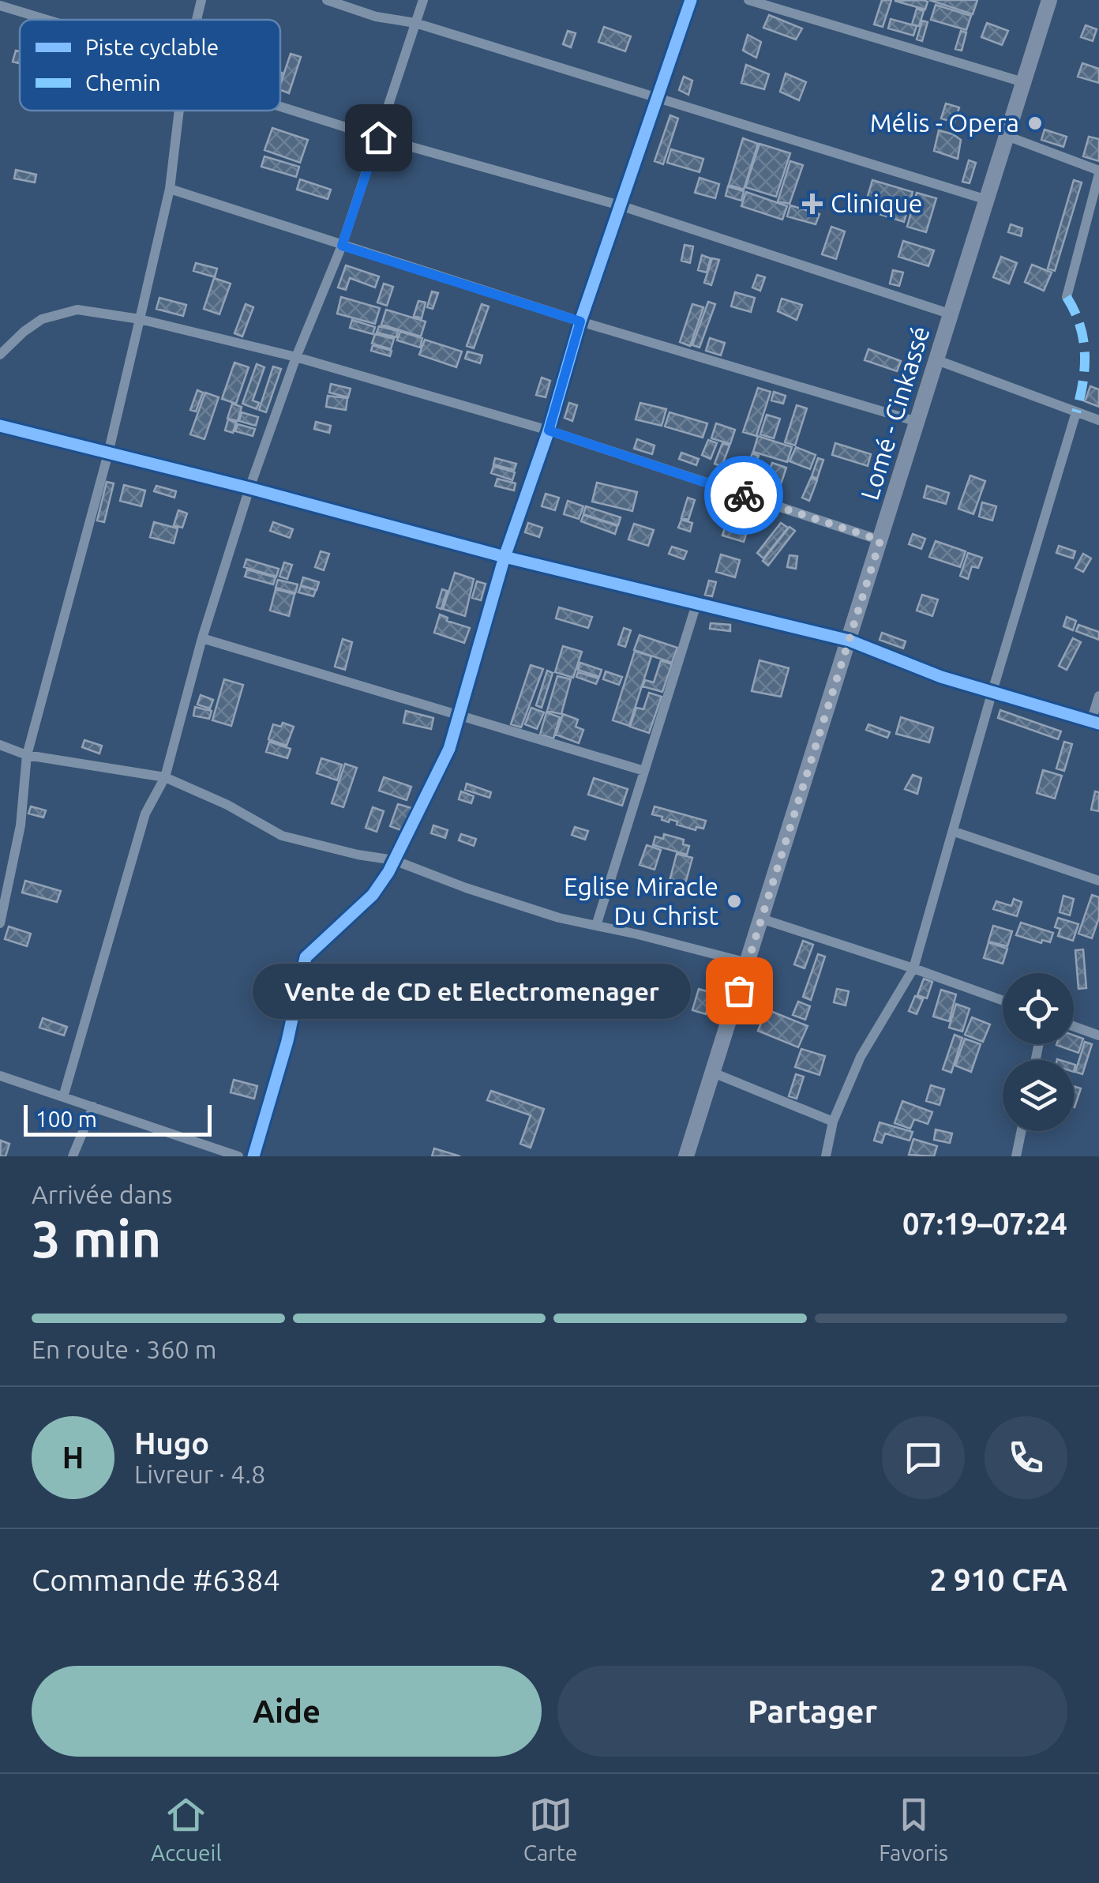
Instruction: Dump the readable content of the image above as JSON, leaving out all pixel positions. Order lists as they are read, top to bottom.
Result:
{
  "streets": {
    "highway": ["Lomé - Cinkassé"]
  },
  "places": {
    "other": ["Mélis - Opera", "Eglise Miracle Du Christ", "Vente de CD et Electromenager"],
    "health": ["Clinique"]
  },
  "legend": ["Piste cyclable", "Chemin"],
  "scale_bar": "100 m",
  "page": {
    "bubble": "Vente de CD et Electromenager",
    "scale": "100 m",
    "heading": ["3 min", "Arrivée dans", "07:19–07:24"],
    "panel": [
      "Hugo",
      "Livreur · 4.8",
      "Commande #6384",
      "2 910 CFA"
    ],
    "bar": "En route · 360 m",
    "round": "H",
    "buttons": ["Aide", "Partager"],
    "tabs": ["Accueil", "Carte", "Favoris"]
  }
}
